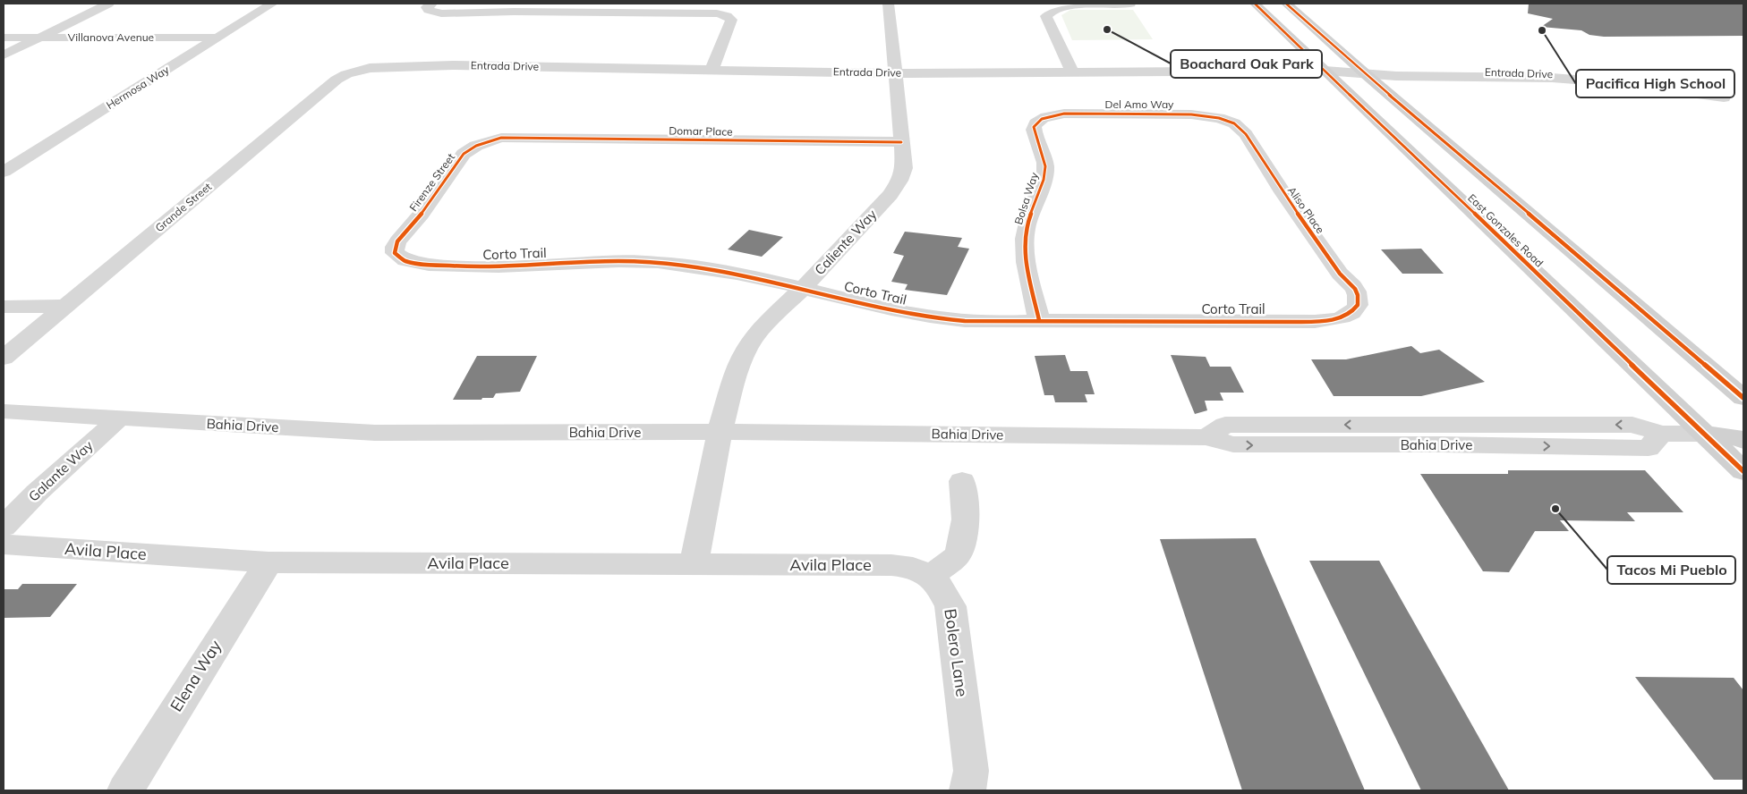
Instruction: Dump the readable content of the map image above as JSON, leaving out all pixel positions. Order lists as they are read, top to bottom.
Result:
{
  "streets": {
    "main road": ["East Gonzales Road"],
    "street": [
      "Villanova Avenue",
      "Entrada Drive",
      "Hermosa Way",
      "Del Amo Way",
      "Domar Place",
      "Firenze Street",
      "Bolsa Way",
      "Grande Street",
      "Aliso Place",
      "Caliente Way",
      "Corto Trail",
      "Bahia Drive",
      "Galante Way",
      "Avila Place",
      "Bolero Lane",
      "Elena Way"
    ]
  },
  "crossings": [
    ["Villanova Avenue", "Hermosa Way"],
    ["Entrada Drive", "Grande Street"],
    ["Entrada Drive", "East Gonzales Road"],
    ["Entrada Drive", "Caliente Way"],
    ["Del Amo Way", "Bolsa Way"],
    ["Del Amo Way", "Aliso Place"],
    ["Domar Place", "Firenze Street"],
    ["Domar Place", "Caliente Way"],
    ["Firenze Street", "Corto Trail"],
    ["Bolsa Way", "Corto Trail"],
    ["Aliso Place", "Corto Trail"],
    ["East Gonzales Road", "Bahia Drive"],
    ["Caliente Way", "Corto Trail"],
    ["Caliente Way", "Bahia Drive"],
    ["Caliente Way", "Avila Place"],
    ["Bahia Drive", "Galante Way"],
    ["Avila Place", "Bolero Lane"],
    ["Avila Place", "Elena Way"]
  ],
  "places": ["Boachard Oak Park", "Pacifica High School", "Tacos Mi Pueblo"]
}
